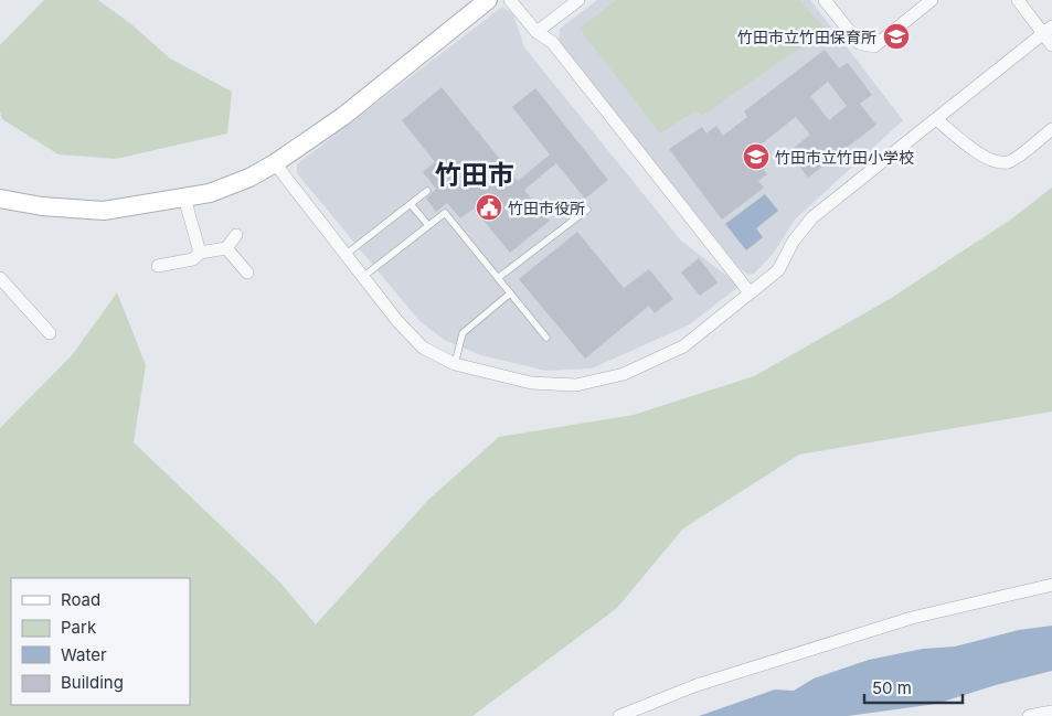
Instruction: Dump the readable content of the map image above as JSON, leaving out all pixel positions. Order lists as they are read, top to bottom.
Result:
{
  "districts": ["竹田市"],
  "places": {
    "school or university": ["竹田市立竹田保育所", "竹田市立竹田小学校"],
    "public building": ["竹田市役所"]
  },
  "legend": [
    "Road",
    "Park",
    "Water",
    "Building"
  ],
  "scale_bar": "50 m"
}
